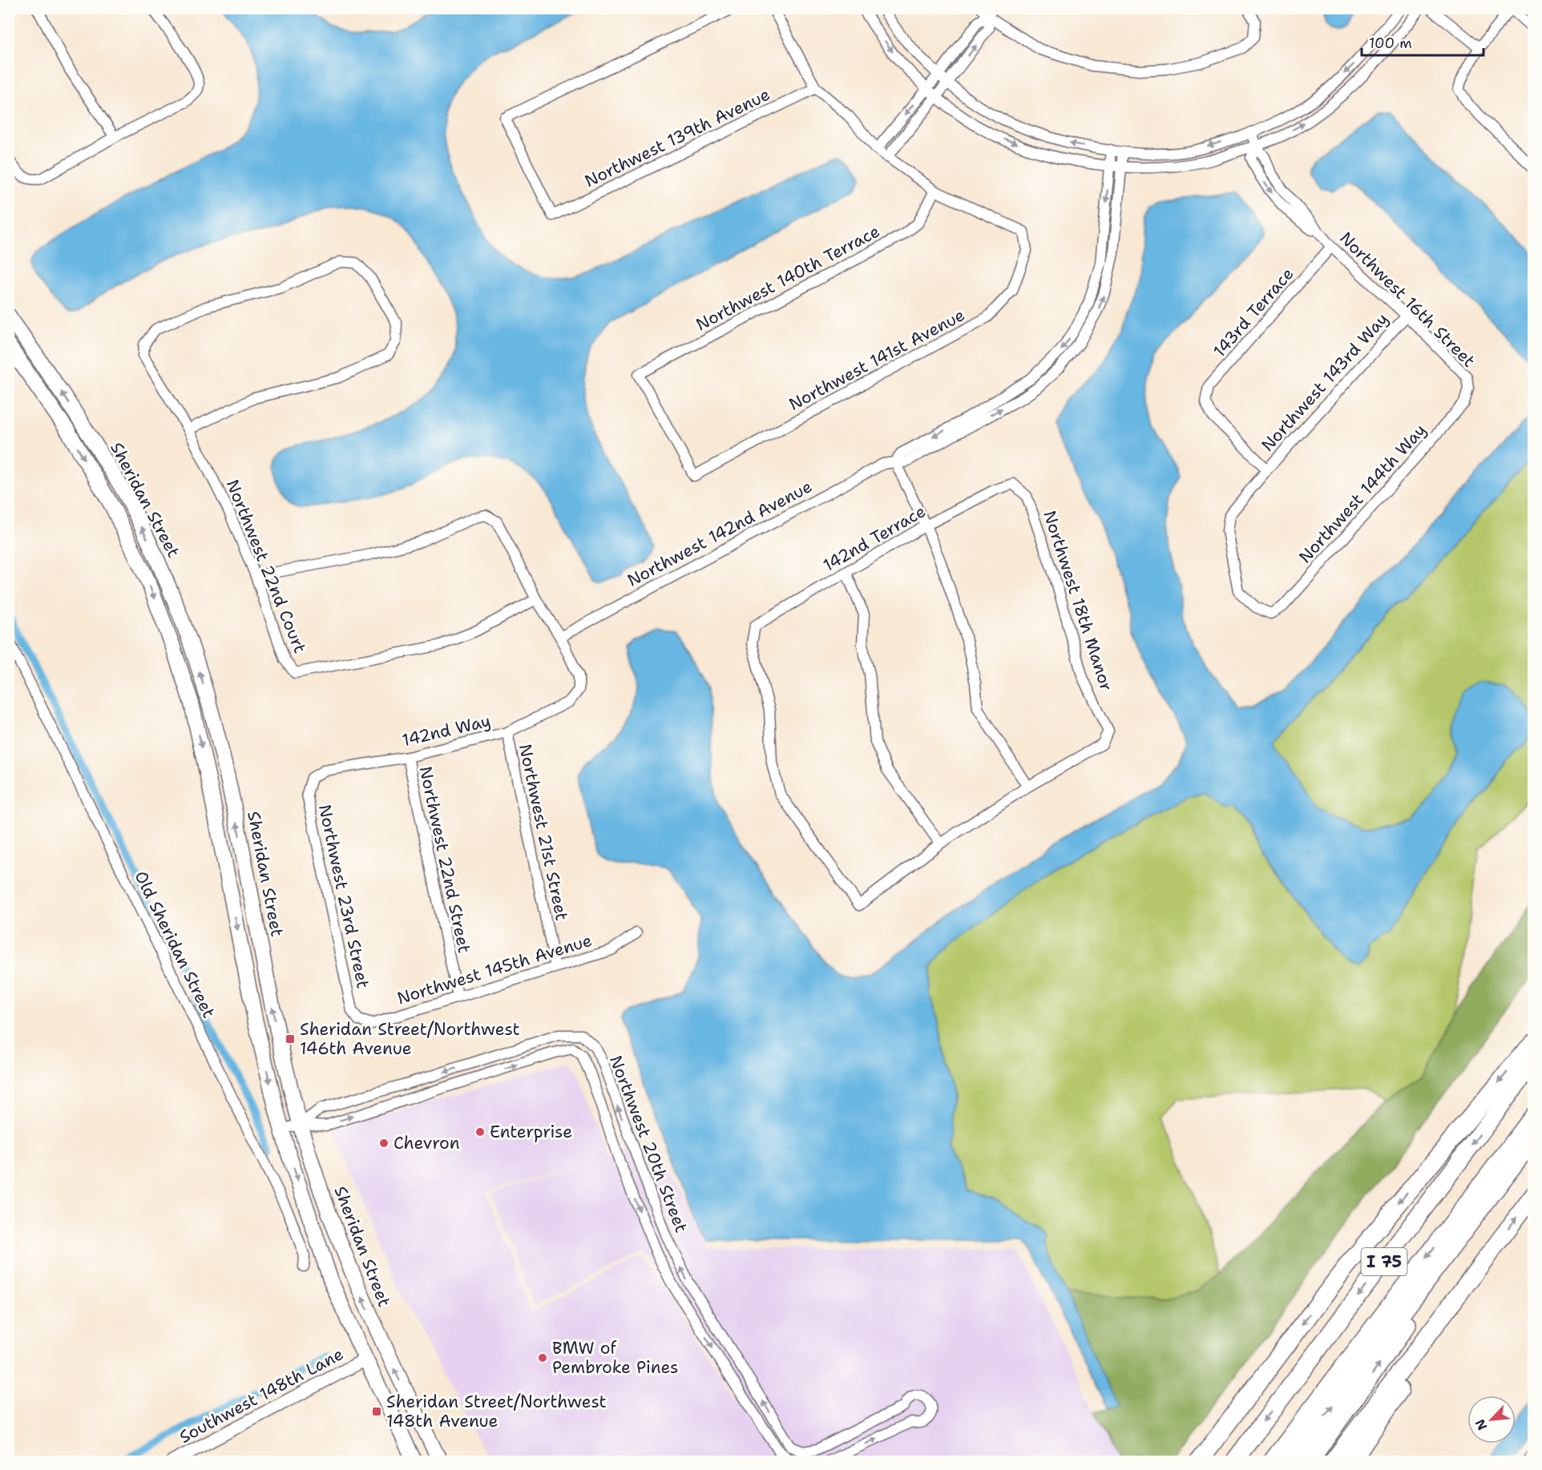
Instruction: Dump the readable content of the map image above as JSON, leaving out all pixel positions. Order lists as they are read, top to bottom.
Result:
{
  "streets": {
    "highway": ["I 75"],
    "main road": ["Sheridan Street"],
    "street": [
      "Northwest 139th Avenue",
      "Northwest 140th Terrace",
      "Northwest 16th Street",
      "143rd Terrace",
      "Northwest 141st Avenue",
      "Northwest 143rd Way",
      "Northwest 144th Way",
      "Northwest 142nd Avenue",
      "142nd Terrace",
      "Northwest 22nd Court",
      "Northwest 18th Manor",
      "142nd Way",
      "Northwest 21st Street",
      "Northwest 22nd Street",
      "Northwest 23rd Street",
      "Old Sheridan Street",
      "Northwest 145th Avenue",
      "Northwest 20th Street",
      "Southwest 148th Lane"
    ]
  },
  "crossings": [
    ["Northwest 140th Terrace", "Northwest 141st Avenue"],
    ["Northwest 16th Street", "143rd Terrace"],
    ["Northwest 16th Street", "Northwest 143rd Way"],
    ["Northwest 16th Street", "Northwest 144th Way"],
    ["143rd Terrace", "Northwest 143rd Way"],
    ["Northwest 143rd Way", "Northwest 144th Way"],
    ["Sheridan Street", "Northwest 20th Street"],
    ["Sheridan Street", "Southwest 148th Lane"],
    ["Northwest 142nd Avenue", "142nd Way"],
    ["142nd Terrace", "Northwest 18th Manor"],
    ["142nd Way", "Northwest 21st Street"],
    ["142nd Way", "Northwest 22nd Street"],
    ["142nd Way", "Northwest 23rd Street"],
    ["Northwest 21st Street", "Northwest 145th Avenue"],
    ["Northwest 22nd Street", "Northwest 145th Avenue"],
    ["Northwest 23rd Street", "Northwest 145th Avenue"]
  ],
  "places": {
    "transit": ["Sheridan Street/Northwest 146th Avenue", "Sheridan Street/Northwest 148th Avenue"],
    "other": ["Enterprise", "Chevron", "BMW of Pembroke Pines"]
  },
  "scale_bar": "100 m",
  "north": "bottom left"
}
